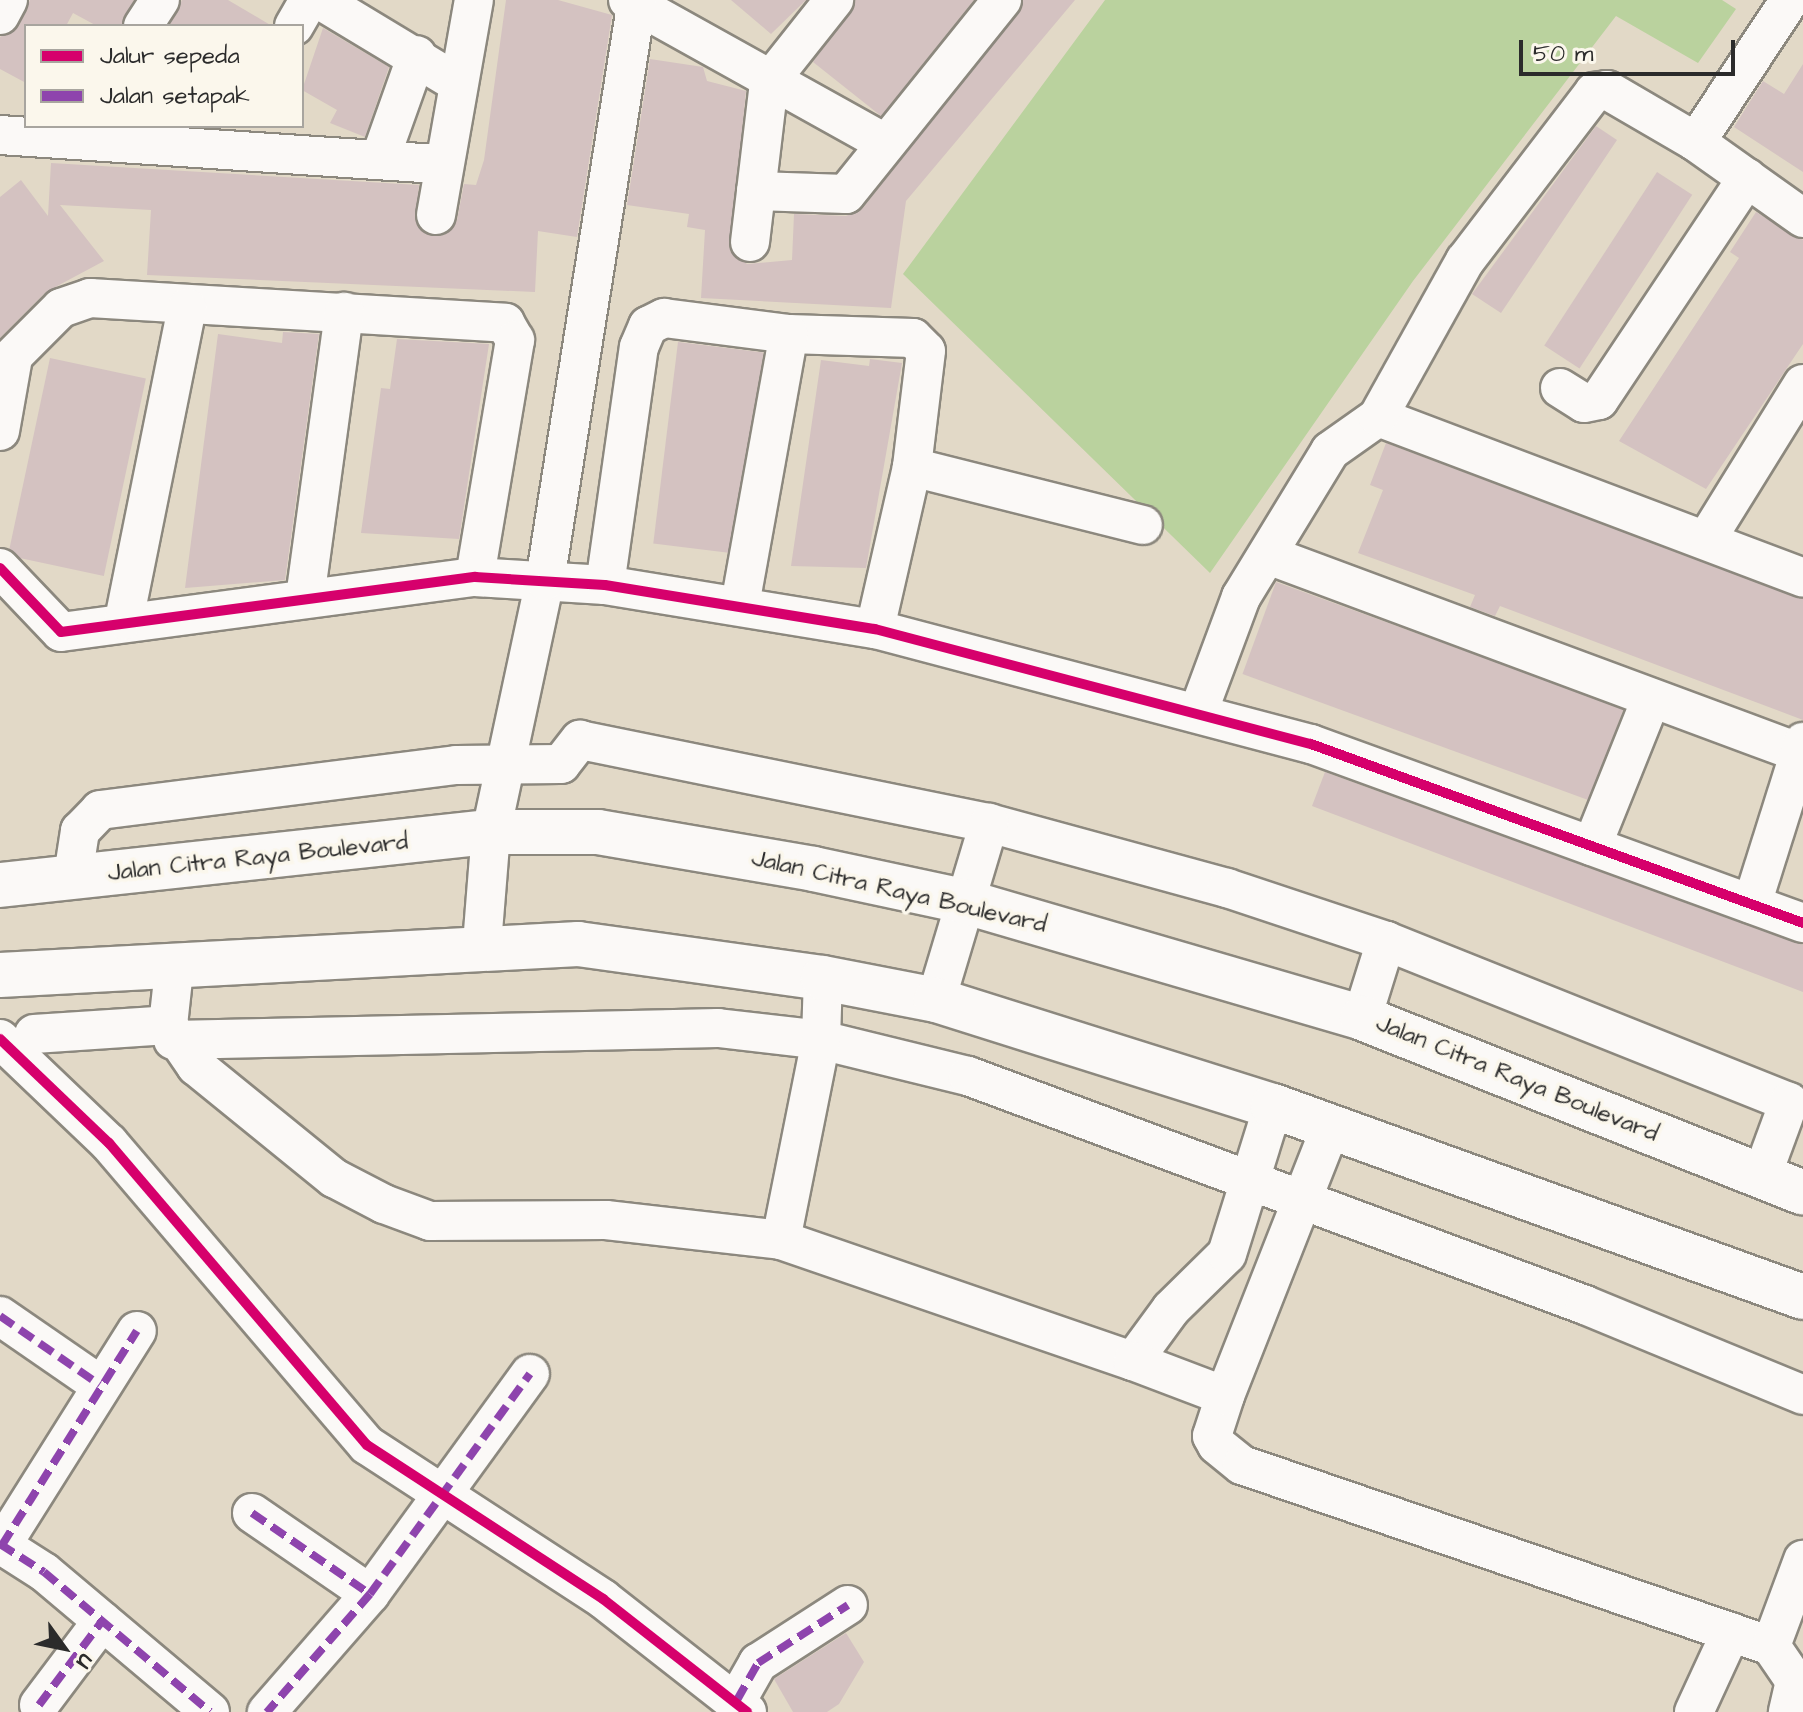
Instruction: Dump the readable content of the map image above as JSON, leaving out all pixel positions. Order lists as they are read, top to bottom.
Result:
{
  "streets": {
    "main road": ["Jalan Citra Raya Boulevard"]
  },
  "legend": ["Jalur sepeda", "Jalan setapak"],
  "scale_bar": "50 m",
  "north": "bottom right"
}
